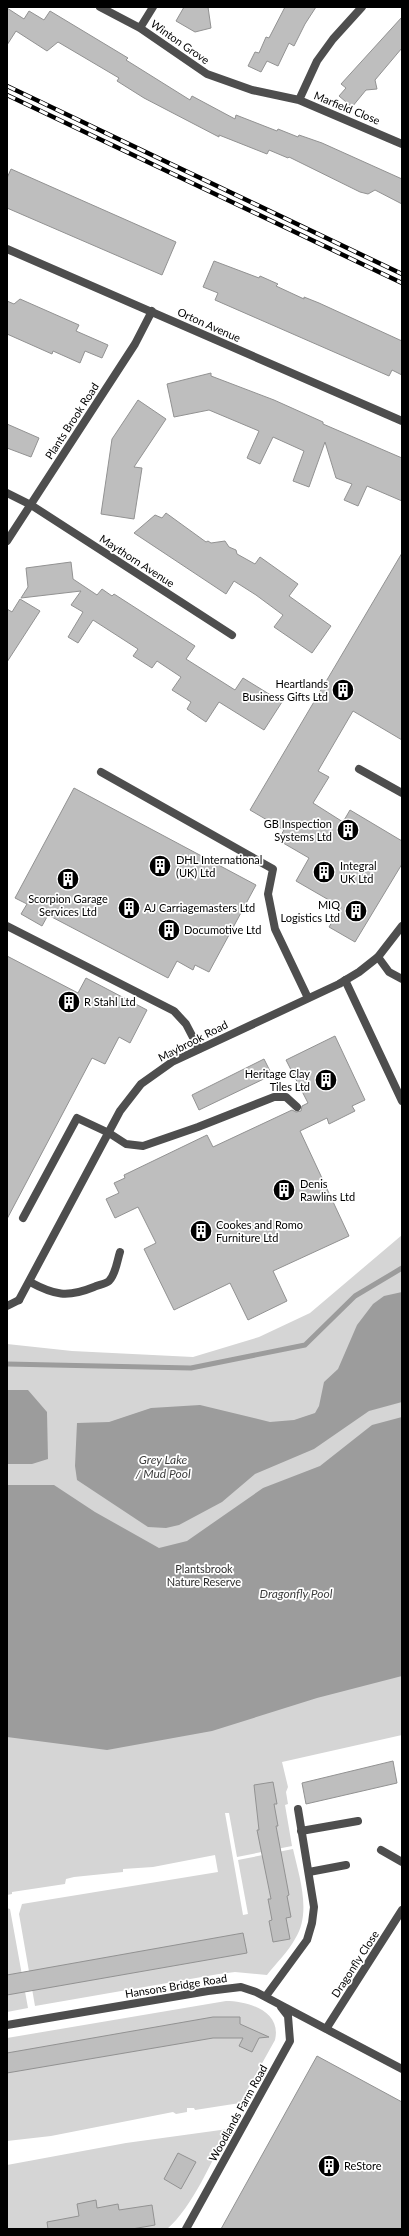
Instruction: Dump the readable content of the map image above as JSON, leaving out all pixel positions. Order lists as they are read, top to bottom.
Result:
{
  "streets": {
    "street": [
      "Winton Grove",
      "Marfield Close",
      "Orton Avenue",
      "Plants Brook Road",
      "Maythorn Avenue",
      "Maybrook Road",
      "Dragonfly Close",
      "Hansons Bridge Road",
      "Woodlands Farm Road"
    ]
  },
  "crossings": [
    ["Winton Grove", "Marfield Close"],
    ["Orton Avenue", "Plants Brook Road"],
    ["Plants Brook Road", "Maythorn Avenue"],
    ["Dragonfly Close", "Hansons Bridge Road"],
    ["Hansons Bridge Road", "Woodlands Farm Road"]
  ],
  "water": ["Grey Lake / Mud Pool", "Dragonfly Pool"],
  "parks": ["Plantsbrook Nature Reserve"],
  "places": {
    "building": [
      "Heartlands Business Gifts Ltd",
      "GB Inspection Systems Ltd",
      "DHL International (UK) Ltd",
      "Integral UK Ltd",
      "Scorpion Garage Services Ltd",
      "AJ Carriagemasters Ltd",
      "MIQ Logistics Ltd",
      "Documotive Ltd",
      "R Stahl Ltd",
      "Heritage Clay Tiles Ltd",
      "Denis Rawlins Ltd",
      "Cookes and Romo Furniture Ltd",
      "ReStore"
    ]
  }
}
